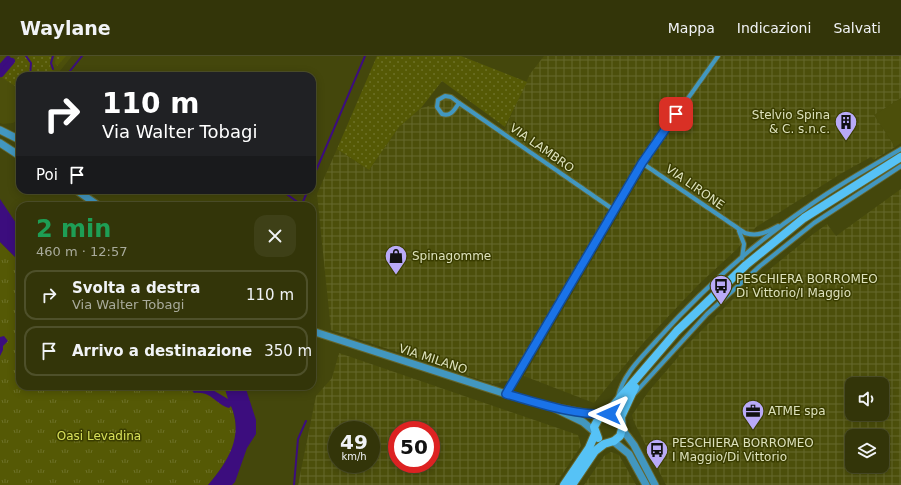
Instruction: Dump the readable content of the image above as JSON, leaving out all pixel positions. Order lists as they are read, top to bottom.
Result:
{
  "streets": {
    "street": ["VIA LAMBRO", "VIA LIRONE", "VIA MILANO"]
  },
  "parks": ["Oasi Levadina"],
  "places": {
    "building": ["Stelvio Spina & C. s.n.c."],
    "shop": ["Spinagomme"],
    "bus stop": ["PESCHIERA BORROMEO Di Vittorio/I Maggio", "PESCHIERA BORROMEO I Maggio/Di Vittorio"],
    "office": ["ATME spa"]
  },
  "page": {
    "header": "Waylane",
    "nav": ["Mappa", "Indicazioni", "Salvati"],
    "turn": ["110 m", "Via Walter Tobagi"],
    "then": "Poi",
    "heading": ["2 min", "460 m · 12:57"],
    "list": [
      {
        "name": "Svolta a destra",
        "note": "Via Walter Tobagi",
        "value": "110 m"
      },
      {
        "name": "Arrivo a destinazione",
        "value": "350 m"
      }
    ],
    "speed": "49 km/h",
    "limit": "50"
  }
}
